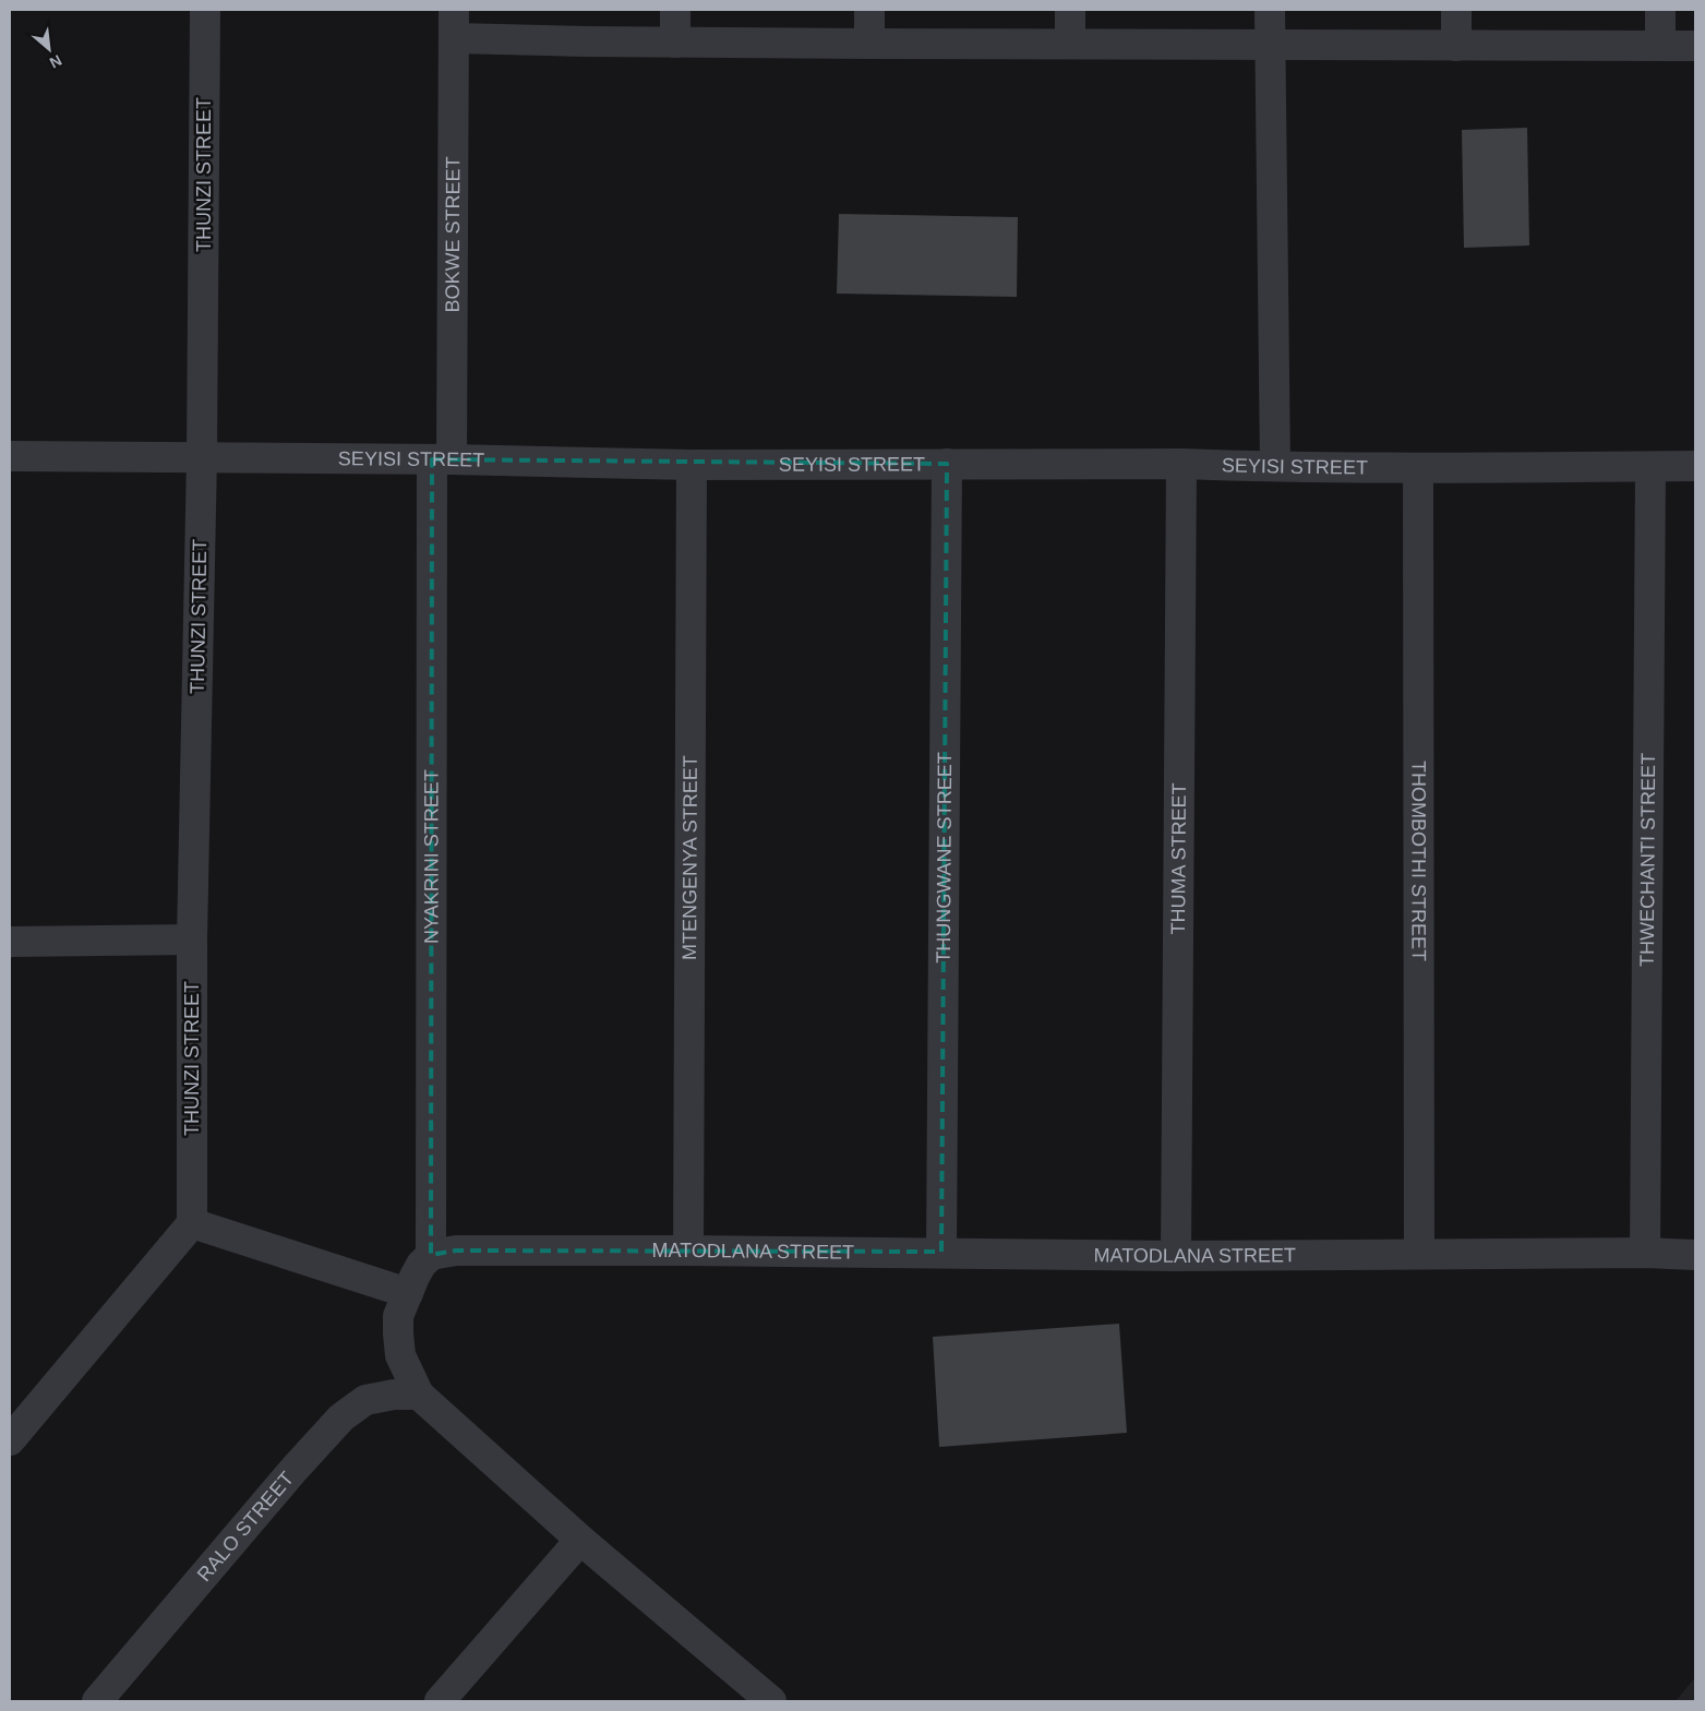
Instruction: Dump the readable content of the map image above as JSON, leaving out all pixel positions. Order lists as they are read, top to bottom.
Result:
{
  "streets": {
    "street": [
      "THUNZI STREET",
      "BOKWE STREET",
      "SEYISI STREET",
      "NYAKRINI STREET",
      "MTENGENYA STREET",
      "THUNGWANE STREET",
      "THUMA STREET",
      "THWECHANTI STREET",
      "THOMBOTHI STREET",
      "MATODLANA STREET",
      "RALO STREET"
    ]
  },
  "crossings": [
    ["THUNZI STREET", "SEYISI STREET"],
    ["BOKWE STREET", "SEYISI STREET"],
    ["BOKWE STREET", "NYAKRINI STREET"],
    ["SEYISI STREET", "NYAKRINI STREET"],
    ["SEYISI STREET", "MTENGENYA STREET"],
    ["SEYISI STREET", "THUNGWANE STREET"],
    ["SEYISI STREET", "THUMA STREET"],
    ["SEYISI STREET", "THWECHANTI STREET"],
    ["SEYISI STREET", "THOMBOTHI STREET"],
    ["NYAKRINI STREET", "MATODLANA STREET"],
    ["MTENGENYA STREET", "MATODLANA STREET"],
    ["THUNGWANE STREET", "MATODLANA STREET"],
    ["THUMA STREET", "MATODLANA STREET"],
    ["THWECHANTI STREET", "MATODLANA STREET"],
    ["THOMBOTHI STREET", "MATODLANA STREET"]
  ],
  "north": "bottom right"
}
